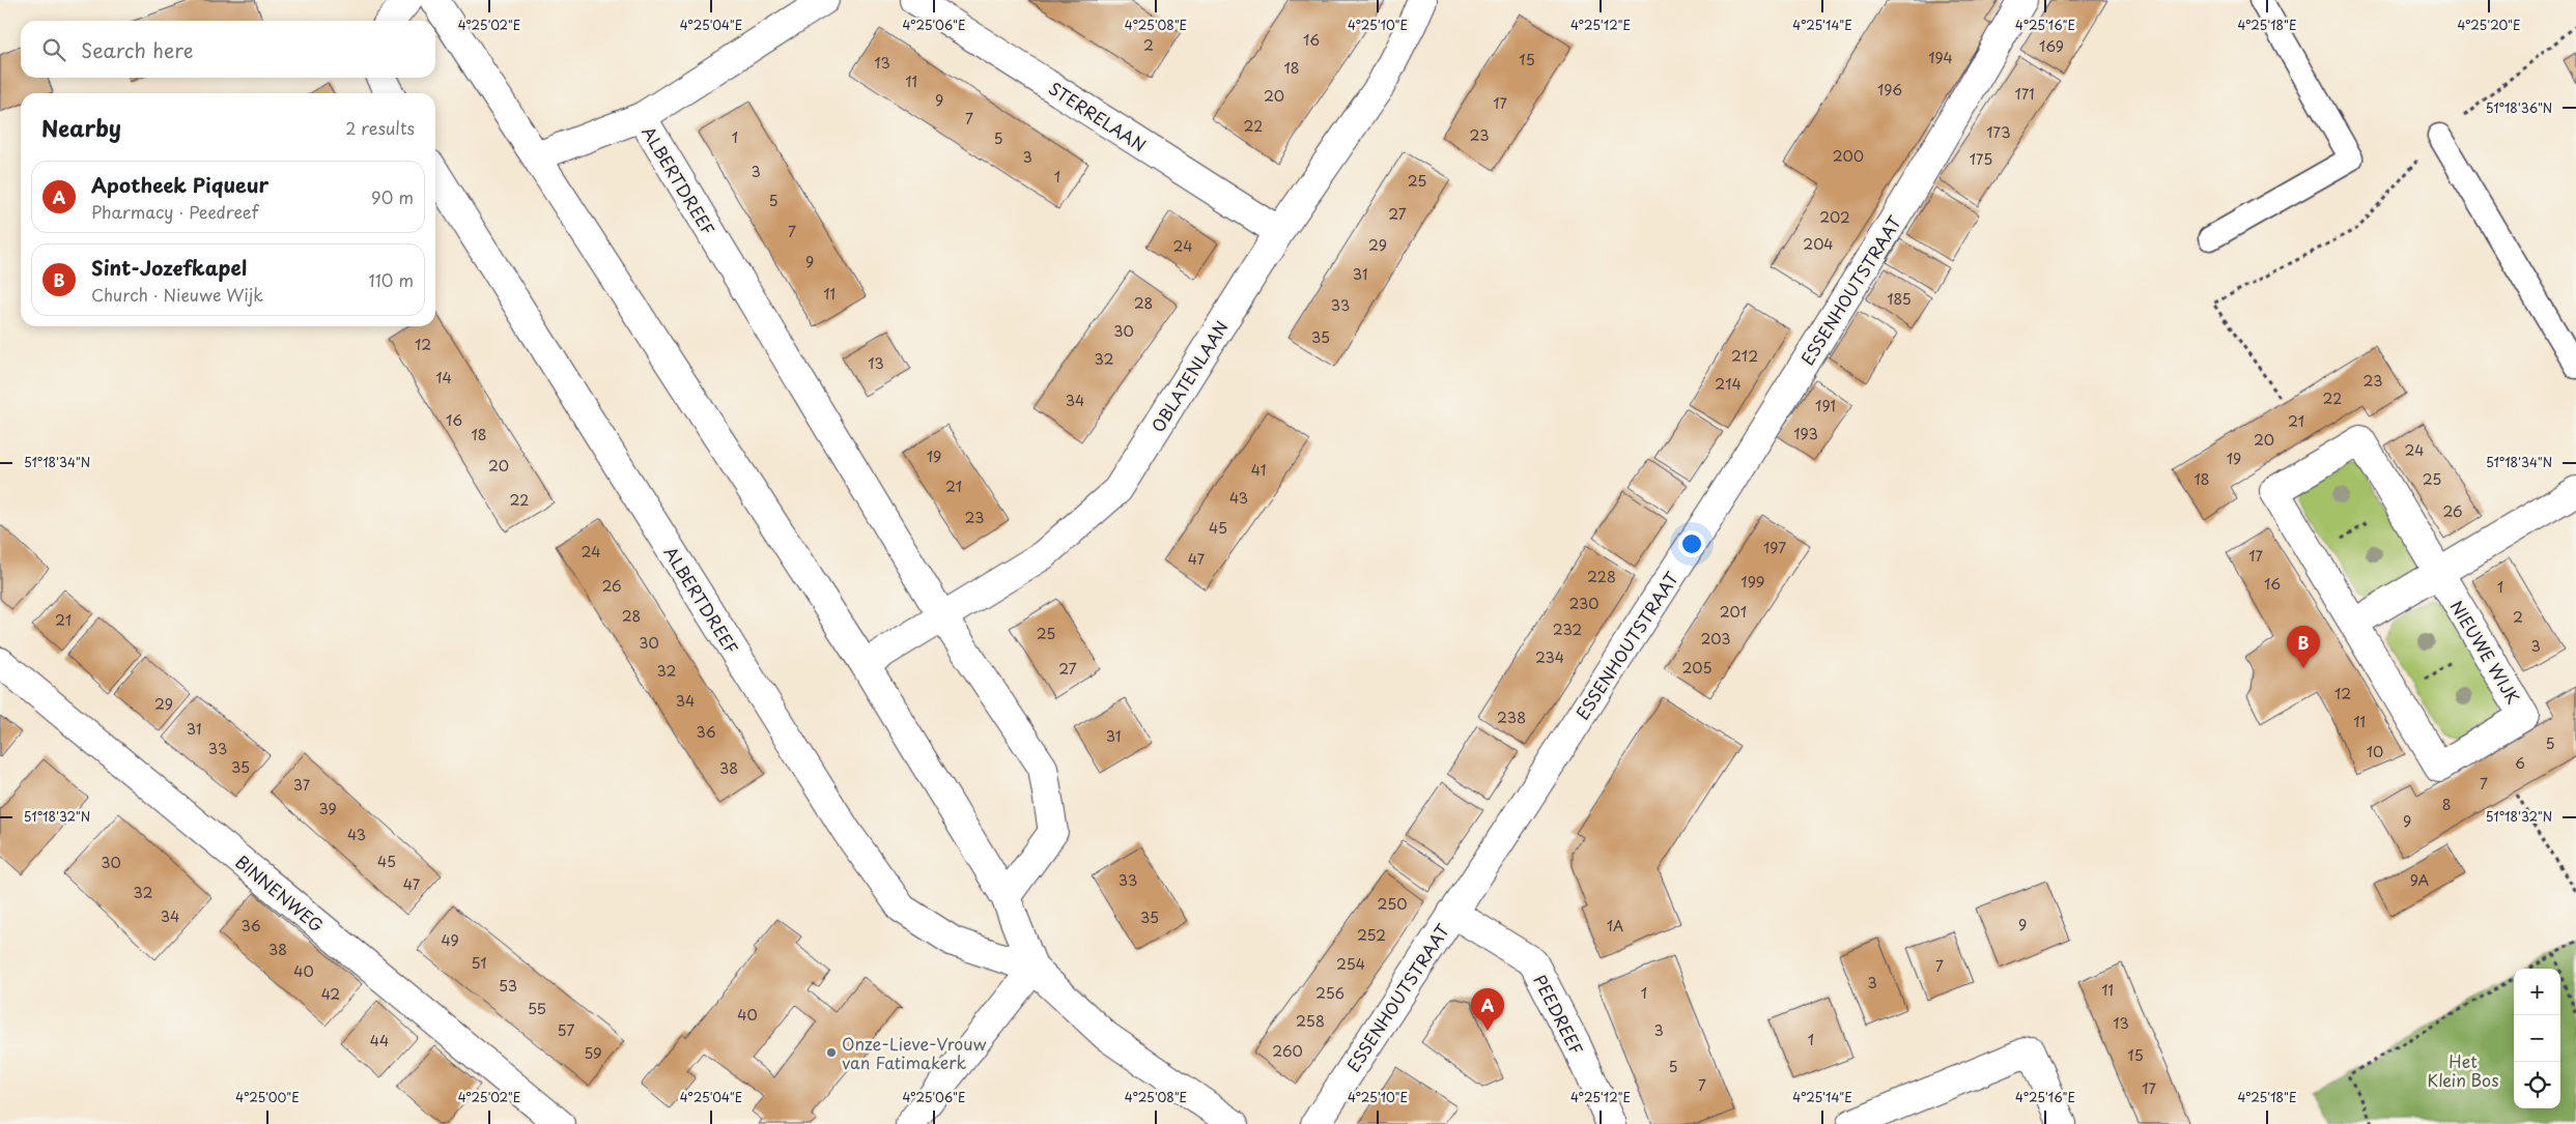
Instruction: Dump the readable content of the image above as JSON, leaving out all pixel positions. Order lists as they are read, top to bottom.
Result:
{
  "streets": {
    "street": [
      "STERRELAAN",
      "ALBERTDREEF",
      "ESSENHOUTSTRAAT",
      "OBLATENLAAN",
      "NIEUWE WIJK",
      "BINNENWEG",
      "PEEDREEF"
    ]
  },
  "crossings": [
    ["STERRELAAN", "OBLATENLAAN"],
    ["ALBERTDREEF", "OBLATENLAAN"],
    ["ESSENHOUTSTRAAT", "PEEDREEF"]
  ],
  "parks": ["Het Klein Bos"],
  "places": ["Onze-Lieve-Vrouw van Fatimakerk"],
  "house_numbers": [
    "16",
    "2",
    "169",
    "194",
    "15",
    "13",
    "18",
    "11",
    "196",
    "171",
    "20",
    "9",
    "17",
    "7",
    "22",
    "173",
    "23",
    "1",
    "5",
    "200",
    "3",
    "175",
    "3",
    "1",
    "25",
    "5",
    "27",
    "202",
    "7",
    "204",
    "29",
    "24",
    "9",
    "31",
    "11",
    "185",
    "28",
    "33",
    "30",
    "35",
    "12",
    "212",
    "32",
    "13",
    "14",
    "23",
    "214",
    "22",
    "34",
    "191",
    "16",
    "21",
    "193",
    "18",
    "20",
    "24",
    "19",
    "19",
    "20",
    "41",
    "18",
    "25",
    "21",
    "43",
    "22",
    "26",
    "23",
    "45",
    "197",
    "24",
    "17",
    "47",
    "228",
    "199",
    "16",
    "26",
    "1",
    "230",
    "201",
    "28",
    "2",
    "21",
    "232",
    "25",
    "203",
    "30",
    "3",
    "234",
    "205",
    "27",
    "32",
    "12",
    "34",
    "29",
    "238",
    "11",
    "31",
    "36",
    "31",
    "5",
    "33",
    "10",
    "6",
    "35",
    "38",
    "7",
    "37",
    "8",
    "39",
    "9",
    "43",
    "45",
    "30",
    "33",
    "9A",
    "47",
    "32",
    "250",
    "34",
    "35",
    "9",
    "36",
    "1A",
    "252",
    "49",
    "38",
    "51",
    "254",
    "7",
    "40",
    "3",
    "53",
    "11",
    "256",
    "1",
    "42",
    "55",
    "40",
    "258",
    "13",
    "57",
    "3",
    "1",
    "44",
    "260",
    "59",
    "15",
    "5",
    "7",
    "17"
  ],
  "page": {
    "search": "Search here",
    "heading": ["Nearby", "2 results"],
    "list": [
      {
        "mark": "A",
        "name": "Apotheek Piqueur",
        "note": "Pharmacy · Peedreef",
        "value": "90 m"
      },
      {
        "mark": "B",
        "name": "Sint-Jozefkapel",
        "note": "Church · Nieuwe Wijk",
        "value": "110 m"
      }
    ],
    "pins": ["B", "A"],
    "map_buttons": ["+", "−"]
  },
  "coordinates": [
    "4°25'02\"E",
    "4°25'04\"E",
    "4°25'06\"E",
    "4°25'08\"E",
    "4°25'10\"E",
    "4°25'12\"E",
    "4°25'14\"E",
    "4°25'16\"E",
    "4°25'18\"E",
    "4°25'20\"E",
    "51°18'36\"N",
    "51°18'34\"N",
    "51°18'32\"N",
    "4°25'00\"E"
  ]
}
